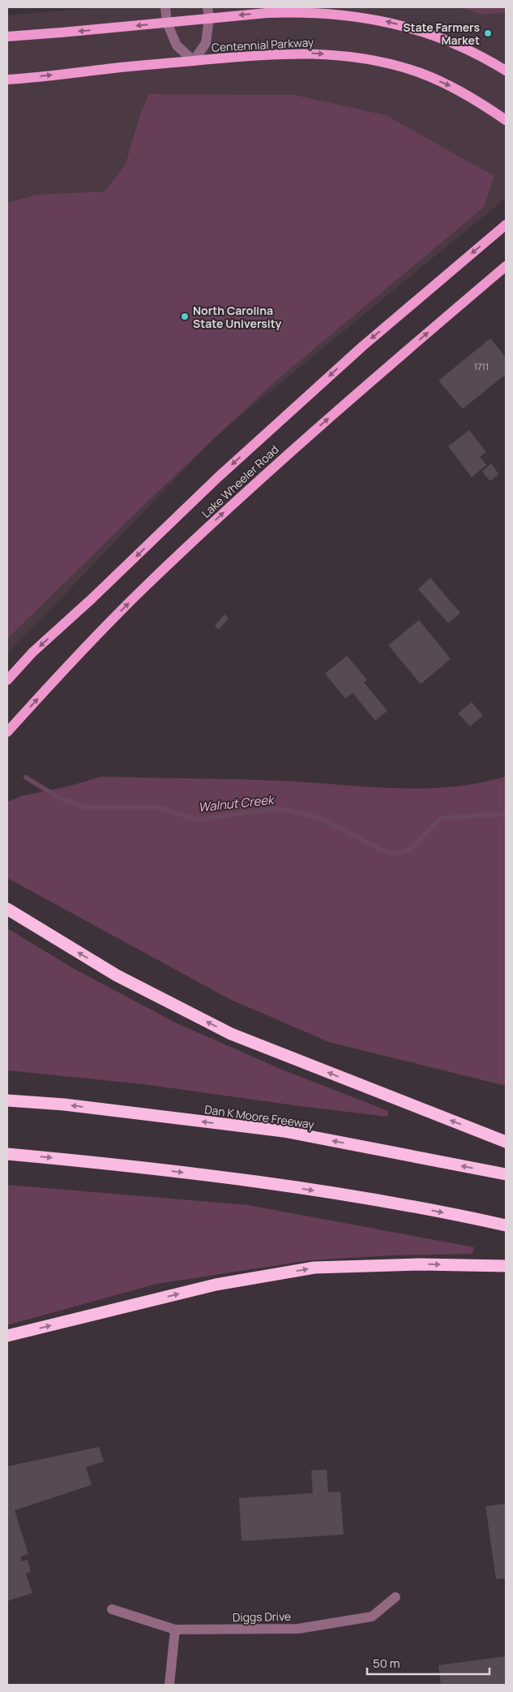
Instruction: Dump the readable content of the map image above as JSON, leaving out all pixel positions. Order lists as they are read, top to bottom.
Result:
{
  "streets": {
    "highway": ["Dan K Moore Freeway"],
    "main road": ["Centennial Parkway", "Lake Wheeler Road"],
    "street": ["Diggs Drive"]
  },
  "water": ["Walnut Creek"],
  "places": ["State Farmers Market", "North Carolina State University"],
  "house_numbers": ["1711"],
  "scale_bar": "50 m"
}
